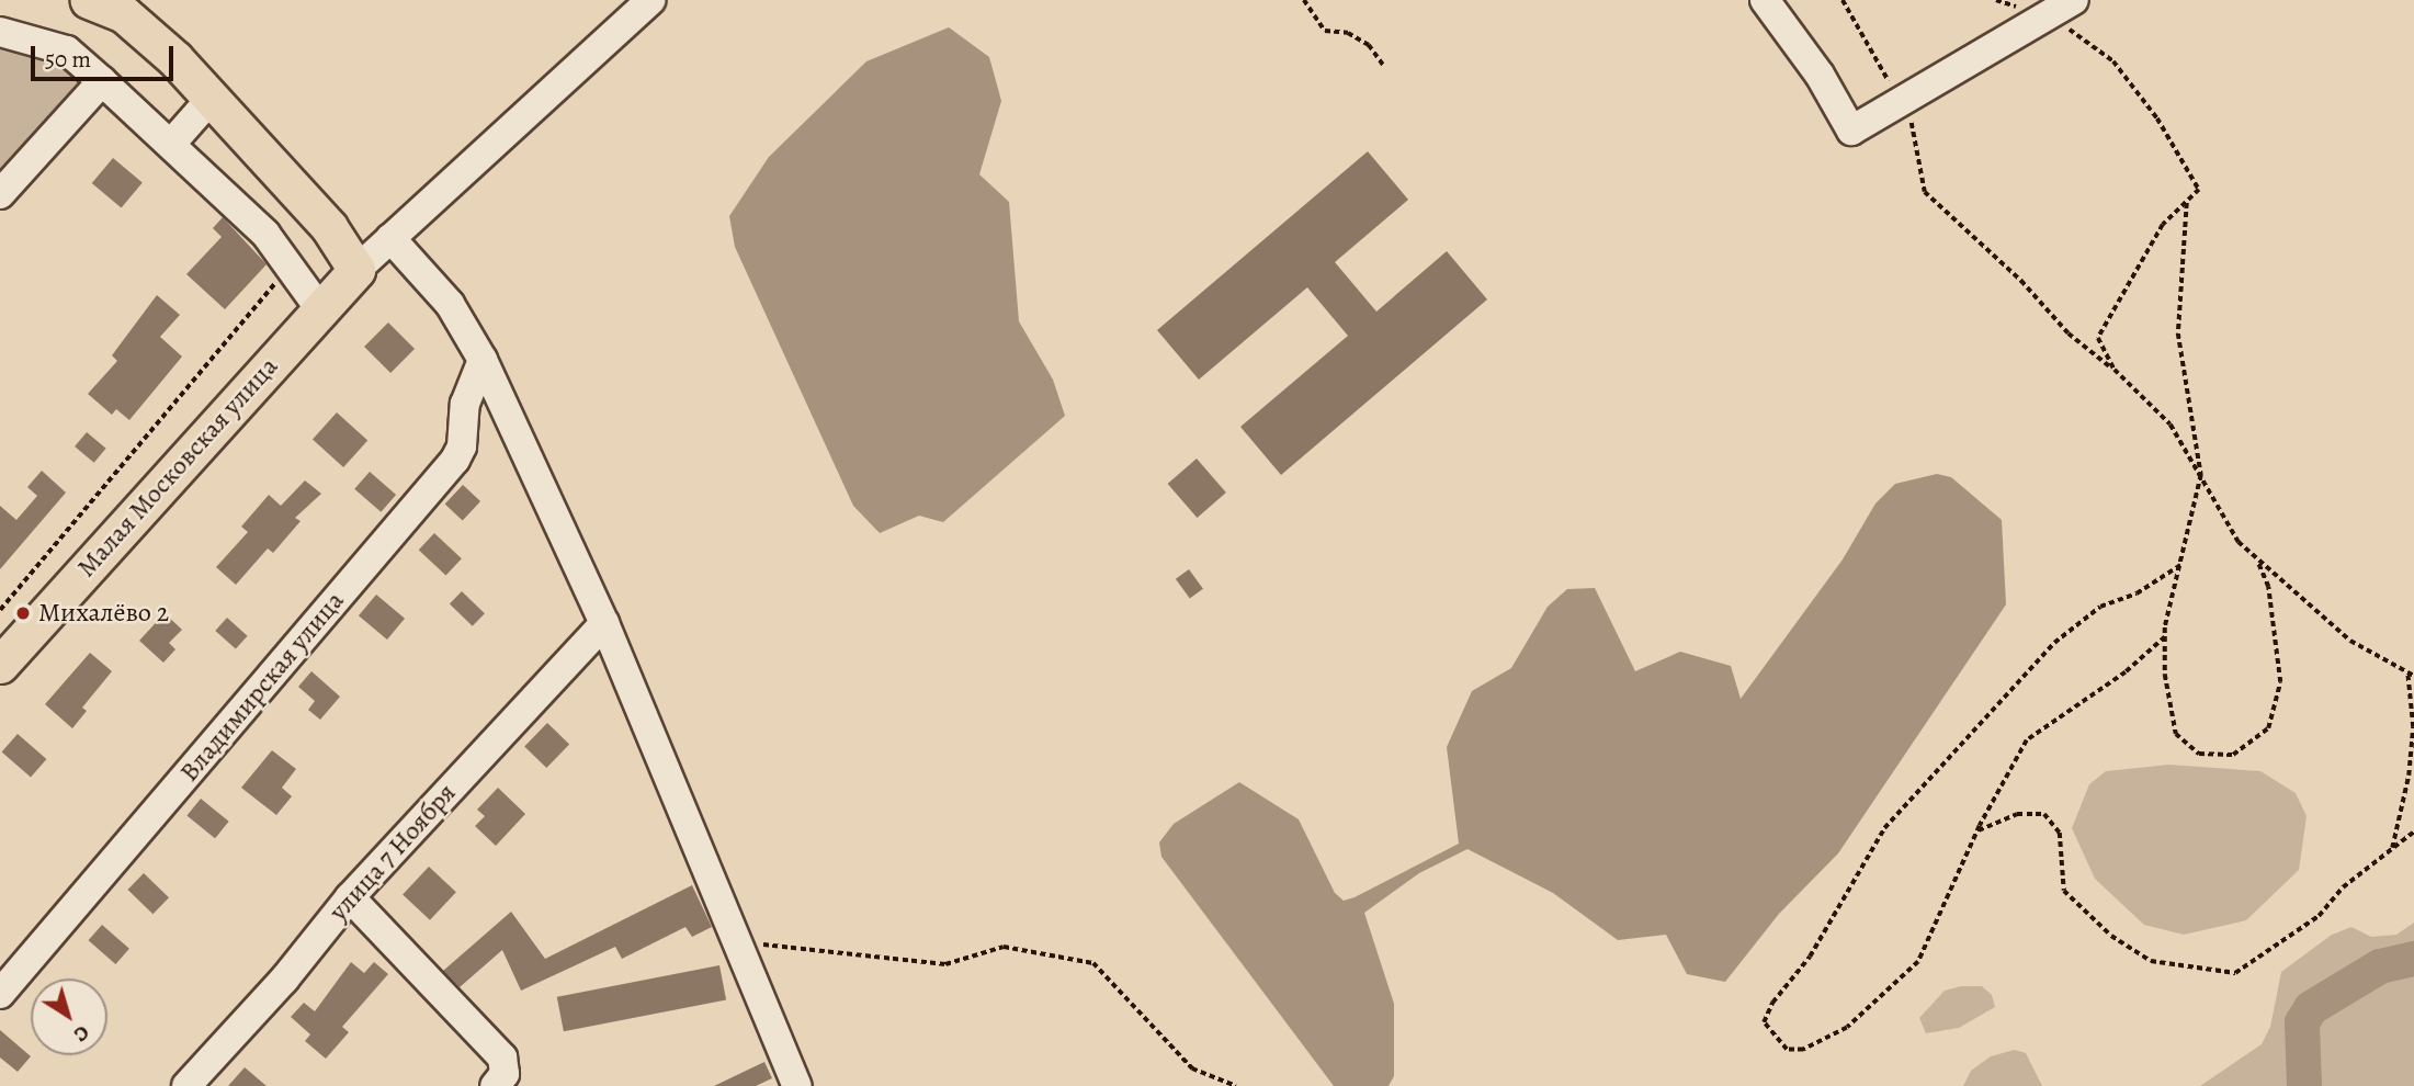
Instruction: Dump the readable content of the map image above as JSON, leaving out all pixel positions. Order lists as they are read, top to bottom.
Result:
{
  "streets": {
    "main road": ["Малая Московская улица"],
    "street": ["Владимирская улица", "улица 7 Ноября"]
  },
  "places": ["Михалёво 2"],
  "scale_bar": "50 m",
  "north": "bottom right"
}
